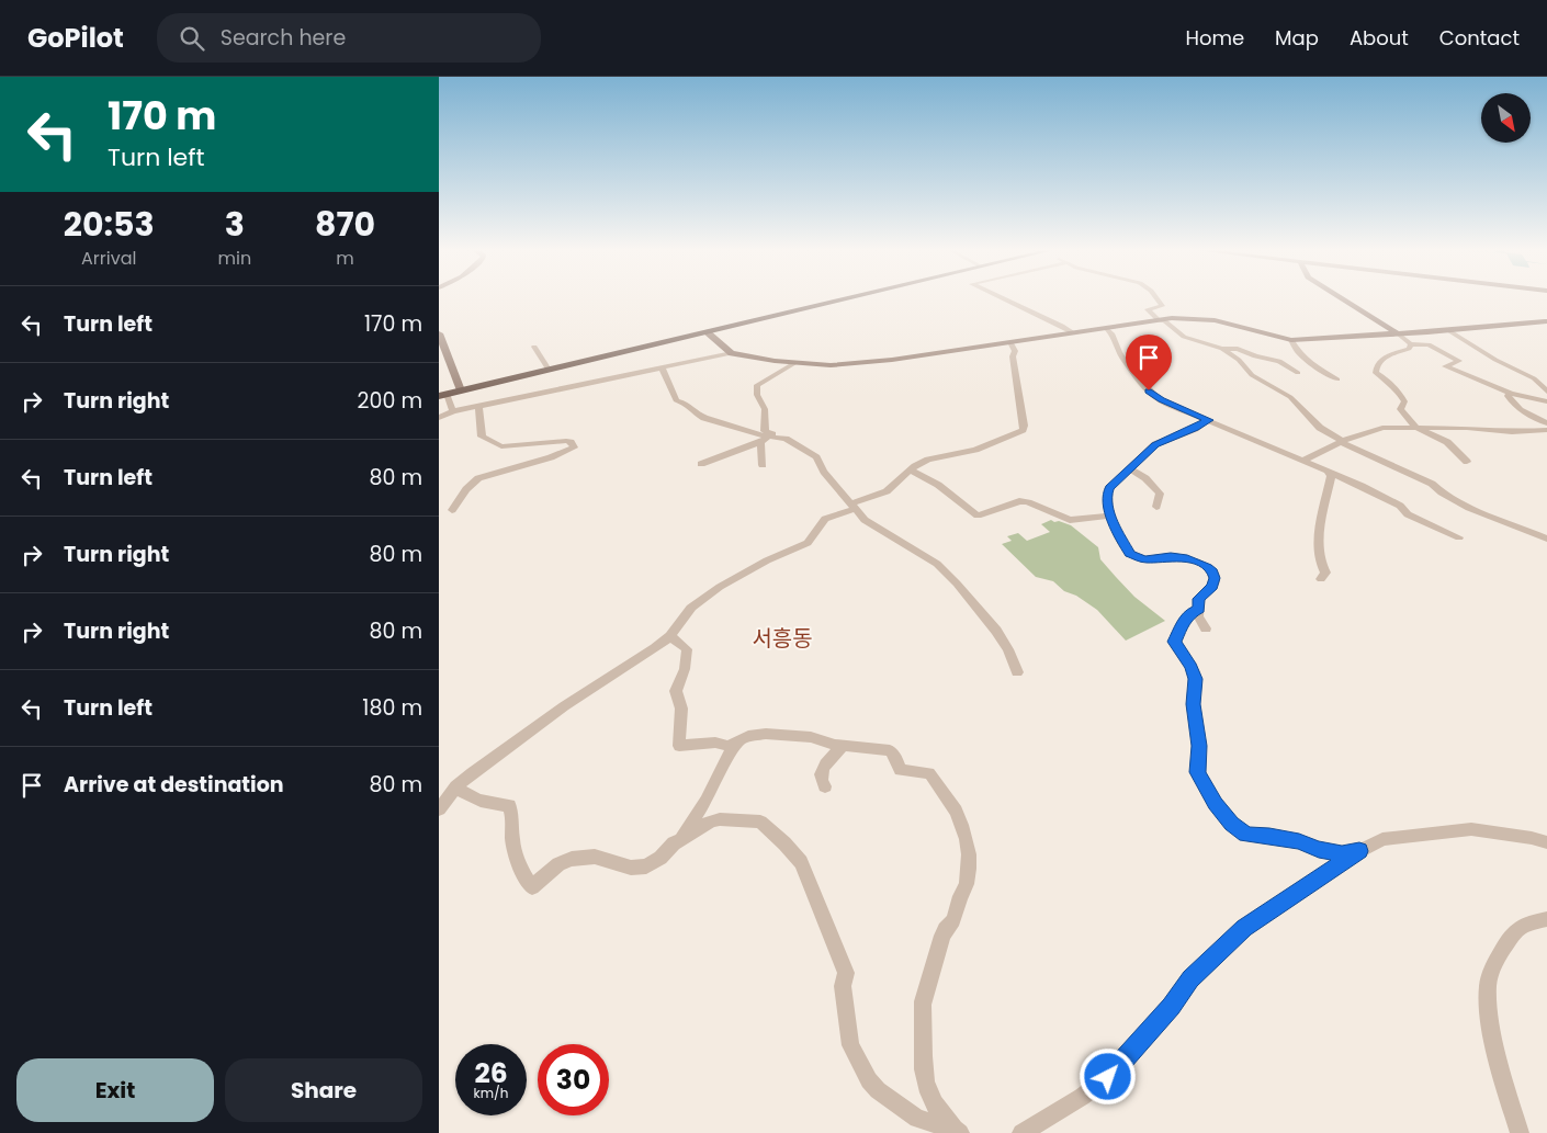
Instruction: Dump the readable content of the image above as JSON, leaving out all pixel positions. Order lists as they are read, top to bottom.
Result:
{
  "districts": ["서흥동"],
  "north": "bottom right",
  "page": {
    "header": "GoPilot",
    "search": "Search here",
    "nav": [
      "Home",
      "Map",
      "About",
      "Contact"
    ],
    "turn": ["170 m", "Turn left"],
    "eta": [
      "20:53",
      "Arrival",
      "3",
      "min",
      "870",
      "m"
    ],
    "list": [
      {
        "name": "Turn left",
        "value": "170 m"
      },
      {
        "name": "Turn right",
        "value": "200 m"
      },
      {
        "name": "Turn left",
        "value": "80 m"
      },
      {
        "name": "Turn right",
        "value": "80 m"
      },
      {
        "name": "Turn right",
        "value": "80 m"
      },
      {
        "name": "Turn left",
        "value": "180 m"
      },
      {
        "name": "Arrive at destination",
        "value": "80 m"
      }
    ],
    "speed": "26 km/h",
    "limit": "30",
    "buttons": ["Exit", "Share"]
  }
}
